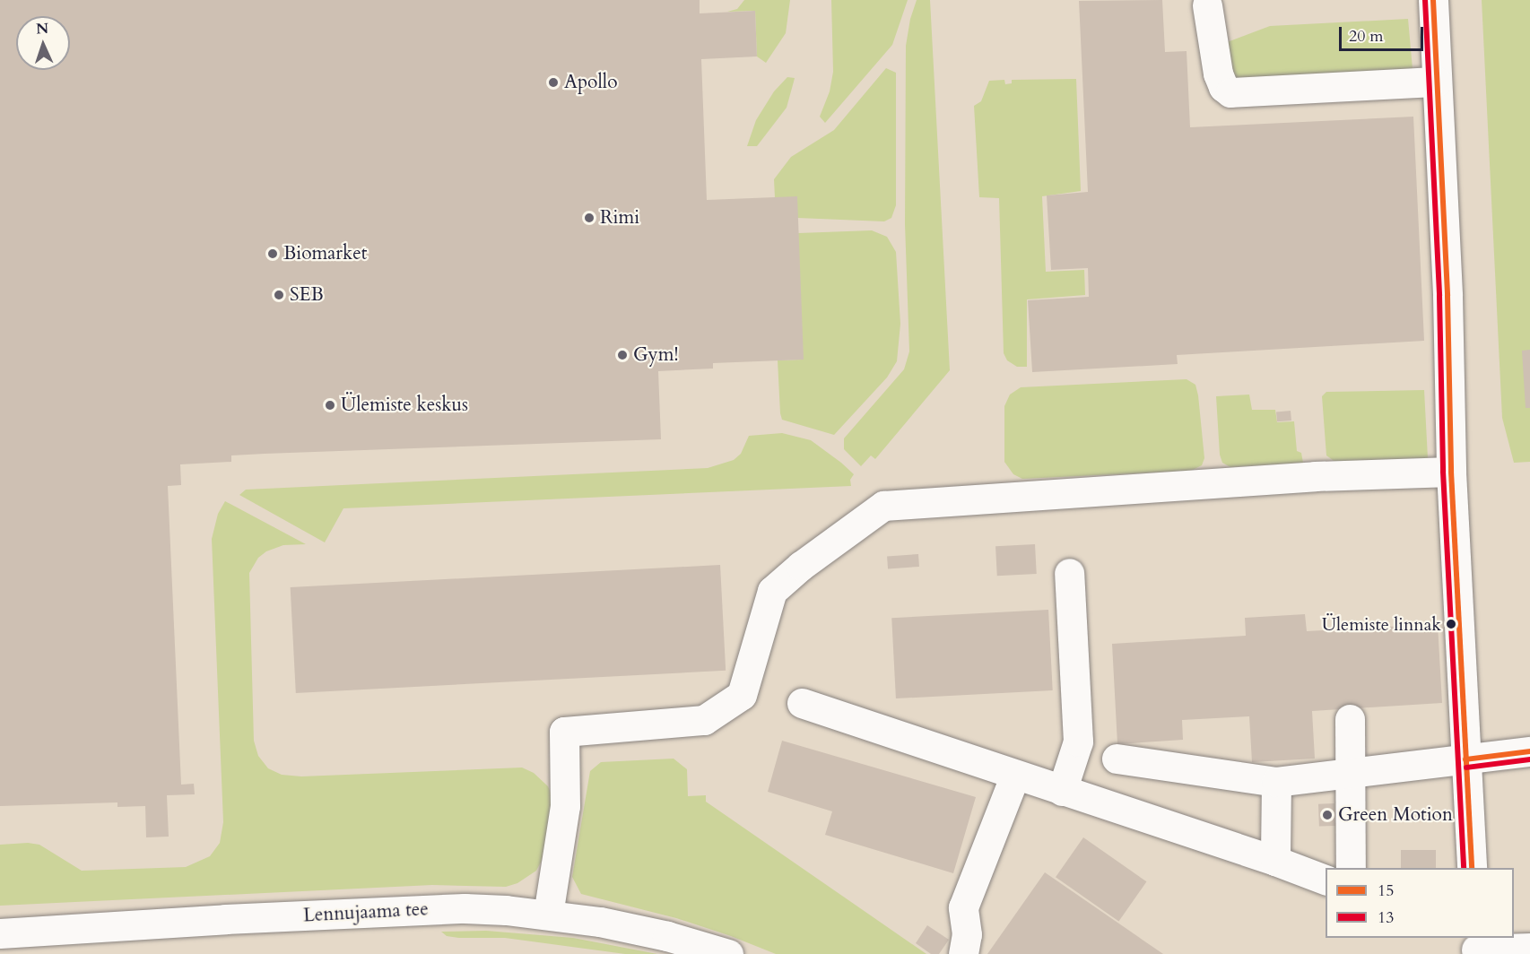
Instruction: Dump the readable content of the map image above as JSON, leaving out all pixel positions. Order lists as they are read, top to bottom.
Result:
{
  "streets": {
    "street": ["Lennujaama tee"]
  },
  "places": [
    "Apollo",
    "Rimi",
    "Biomarket",
    "SEB",
    "Gym!",
    "Ülemiste keskus",
    "Ülemiste linnak",
    "Green Motion"
  ],
  "lines": ["transit line 15", "transit line 13"],
  "legend": ["15", "13"],
  "scale_bar": "20 m",
  "north": "top"
}
